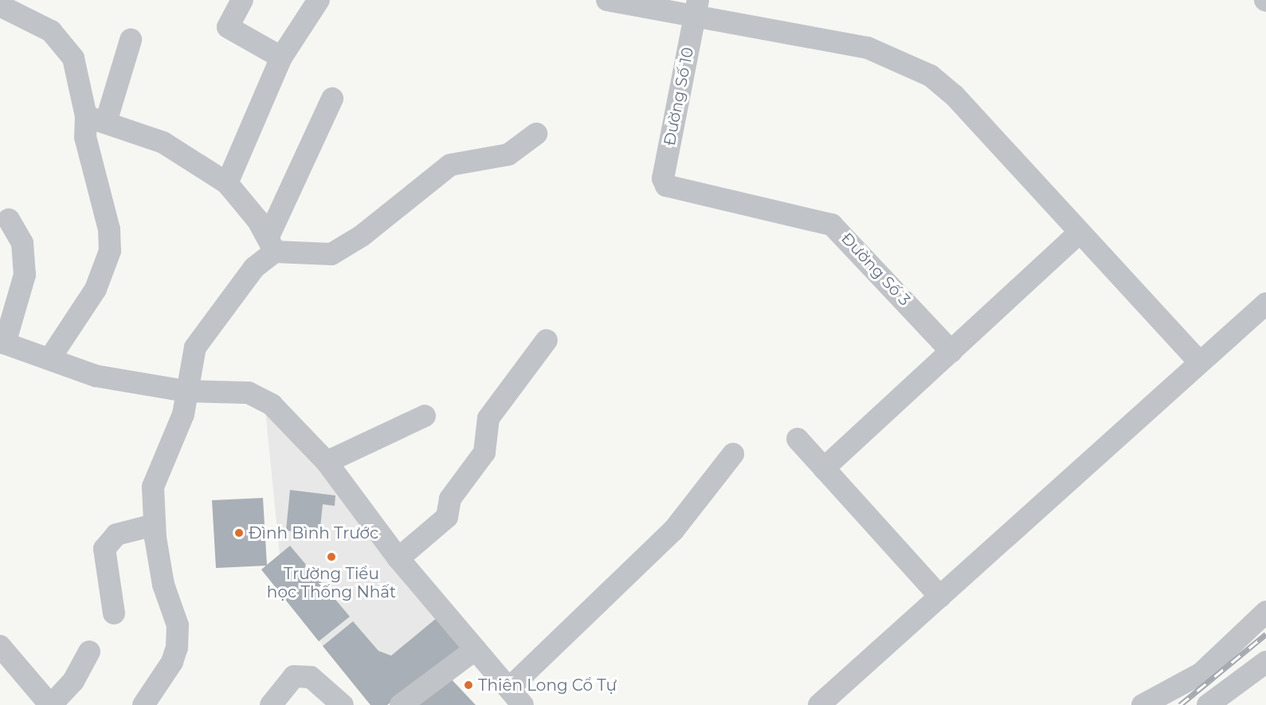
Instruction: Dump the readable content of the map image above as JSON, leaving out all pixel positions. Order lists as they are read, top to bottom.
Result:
{
  "streets": {
    "street": ["Đường Số 10", "Đường Số 3"]
  },
  "crossings": [
    ["Đường Số 10", "Đường Số 3"]
  ],
  "places": ["Đình Bình Trước", "Trường Tiểu học Thống Nhất", "Thiên Long Cổ Tự"]
}
